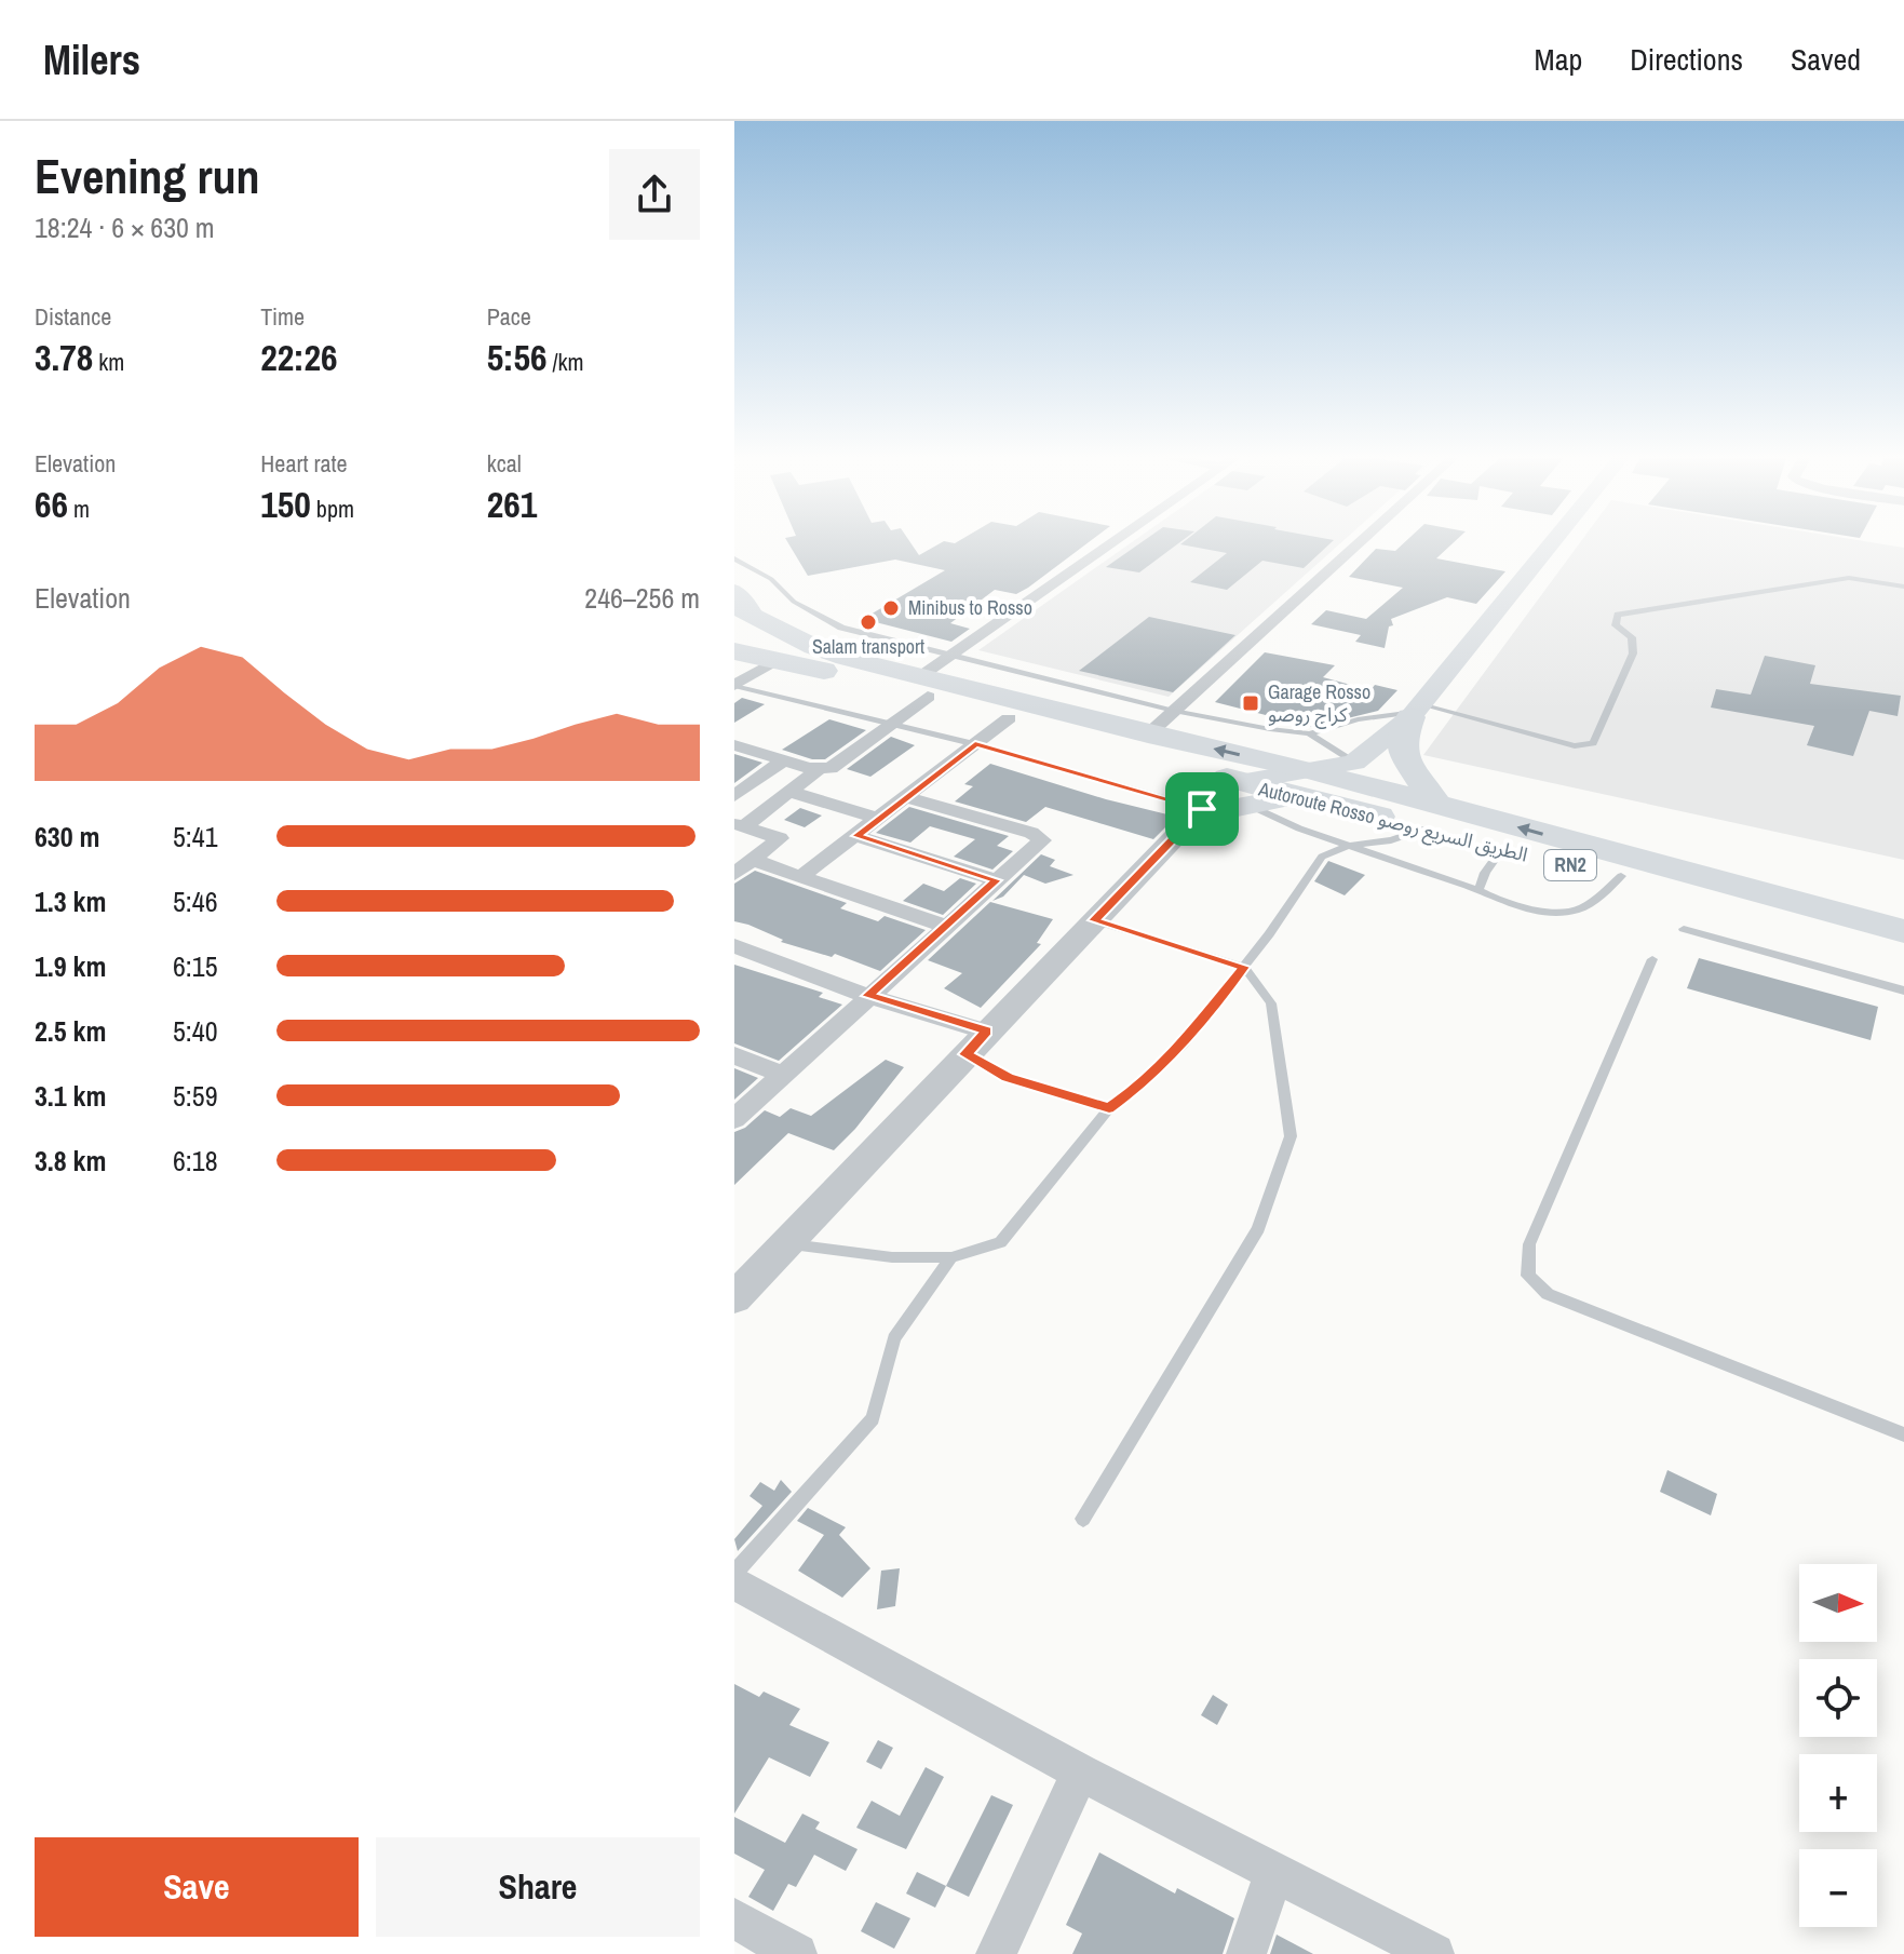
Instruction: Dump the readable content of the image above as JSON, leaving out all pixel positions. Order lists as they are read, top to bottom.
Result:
{
  "streets": {
    "highway": ["Autoroute Rosso الطريق السريع روصو", "RN2"]
  },
  "places": {
    "other": ["Minibus to Rosso", "Salam transport"],
    "transit": ["Garage Rosso كراج روصو"]
  },
  "north": "right",
  "page": {
    "header": "Milers",
    "nav": ["Map", "Directions", "Saved"],
    "heading": ["Evening run", "18:24 · 6 × 630 m"],
    "stats": [
      ["Distance", "3.78 km"],
      ["Time", "22:26"],
      ["Pace", "5:56 /km"],
      ["Elevation", "66 m"],
      ["Heart rate", "150 bpm"],
      ["kcal", "261"]
    ],
    "chart": ["Elevation", "246–256 m"],
    "list": [
      {
        "name": "630 m",
        "note": "5:41"
      },
      {
        "name": "1.3 km",
        "note": "5:46"
      },
      {
        "name": "1.9 km",
        "note": "6:15"
      },
      {
        "name": "2.5 km",
        "note": "5:40"
      },
      {
        "name": "3.1 km",
        "note": "5:59"
      },
      {
        "name": "3.8 km",
        "note": "6:18"
      }
    ],
    "map_buttons": ["+", "−"],
    "buttons": ["Save", "Share"]
  }
}
